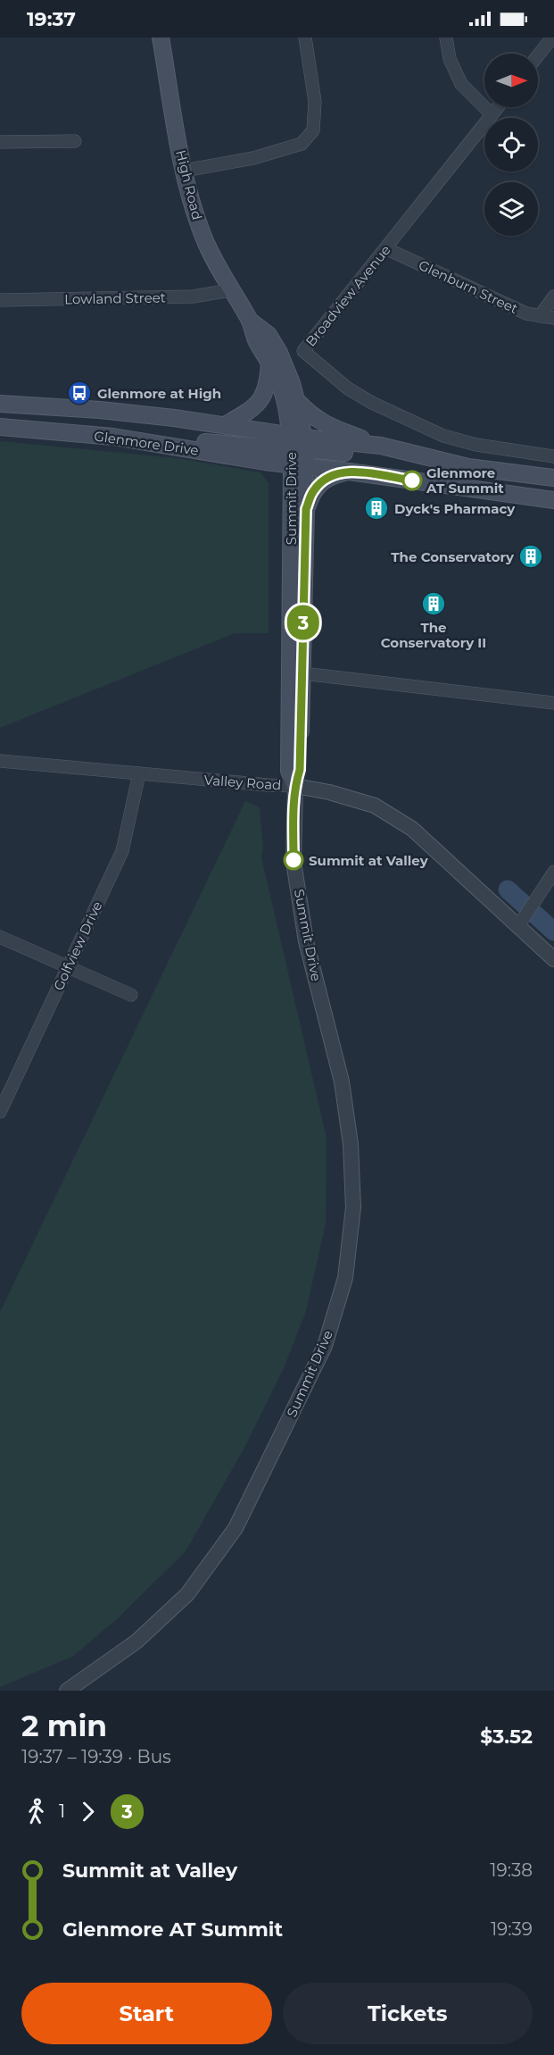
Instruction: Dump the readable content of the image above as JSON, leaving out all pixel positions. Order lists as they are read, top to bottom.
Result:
{
  "streets": {
    "main road": ["High Road", "Glenmore Drive", "Summit Drive"],
    "street": [
      "Glenburn Street",
      "Broadview Avenue",
      "Lowland Street",
      "Valley Road",
      "Golfview Drive"
    ]
  },
  "crossings": [
    ["High Road", "Lowland Street"],
    ["High Road", "Glenmore Drive"],
    ["High Road", "Summit Drive"],
    ["Glenburn Street", "Broadview Avenue"],
    ["Glenmore Drive", "Summit Drive"],
    ["Summit Drive", "Valley Road"],
    ["Valley Road", "Golfview Drive"]
  ],
  "places": {
    "bus stop": ["Glenmore at High"],
    "other": ["Glenmore AT Summit", "Summit at Valley"],
    "building": ["Dyck's Pharmacy", "The Conservatory", "The Conservatory II"]
  },
  "lines": ["bus line 3"],
  "north": "right",
  "page": {
    "status": "19:37",
    "on_map": "3",
    "heading": ["2 min", "19:37 – 19:39 · Bus", "$3.52"],
    "legs": ["1", "3"],
    "list": [
      {
        "name": "Summit at Valley",
        "value": "19:38"
      },
      {
        "name": "Glenmore AT Summit",
        "value": "19:39"
      }
    ],
    "buttons": ["Start", "Tickets"]
  }
}
